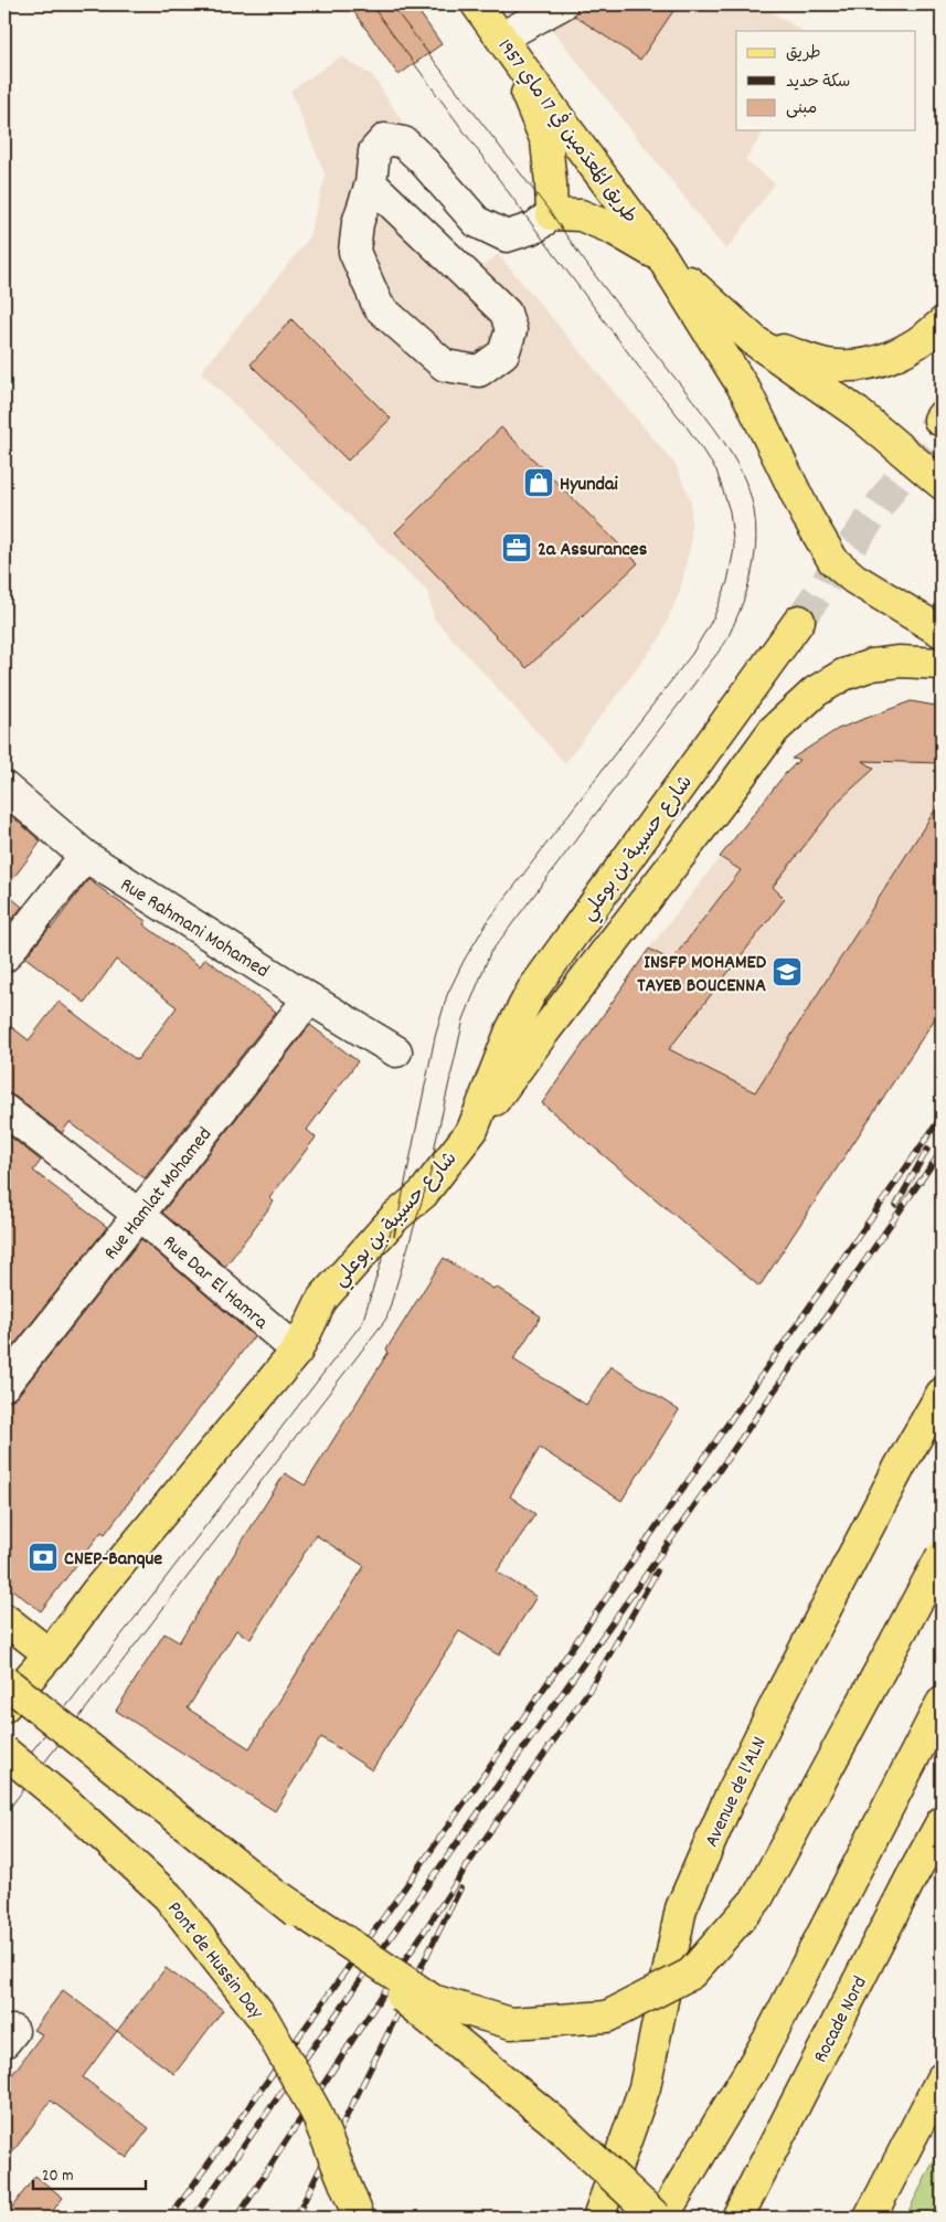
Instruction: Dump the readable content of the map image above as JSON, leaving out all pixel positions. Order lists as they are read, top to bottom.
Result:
{
  "streets": {
    "main road": [
      "طريق المُعدَمين في 17 ماي 1957",
      "شارع حسيبة بن بوعلي",
      "Avenue de l'ALN",
      "Pont de Hussin Day",
      "Rocade Nord"
    ],
    "street": ["Rue Rahmani Mohamed", "Rue Hamlat Mohamed", "Rue Dar El Hamra"]
  },
  "crossings": [
    ["شارع حسيبة بن بوعلي", "Rue Dar El Hamra"],
    ["Rue Rahmani Mohamed", "Rue Hamlat Mohamed"],
    ["Rue Hamlat Mohamed", "Rue Dar El Hamra"]
  ],
  "places": {
    "shop": ["Hyundai"],
    "office": ["2a Assurances"],
    "school or university": ["INSFP MOHAMED TAYEB BOUCENNA"],
    "bank": ["CNEP-Banque"]
  },
  "legend": ["طريق", "سكة حديد", "مبنى"],
  "scale_bar": "20 m"
}
